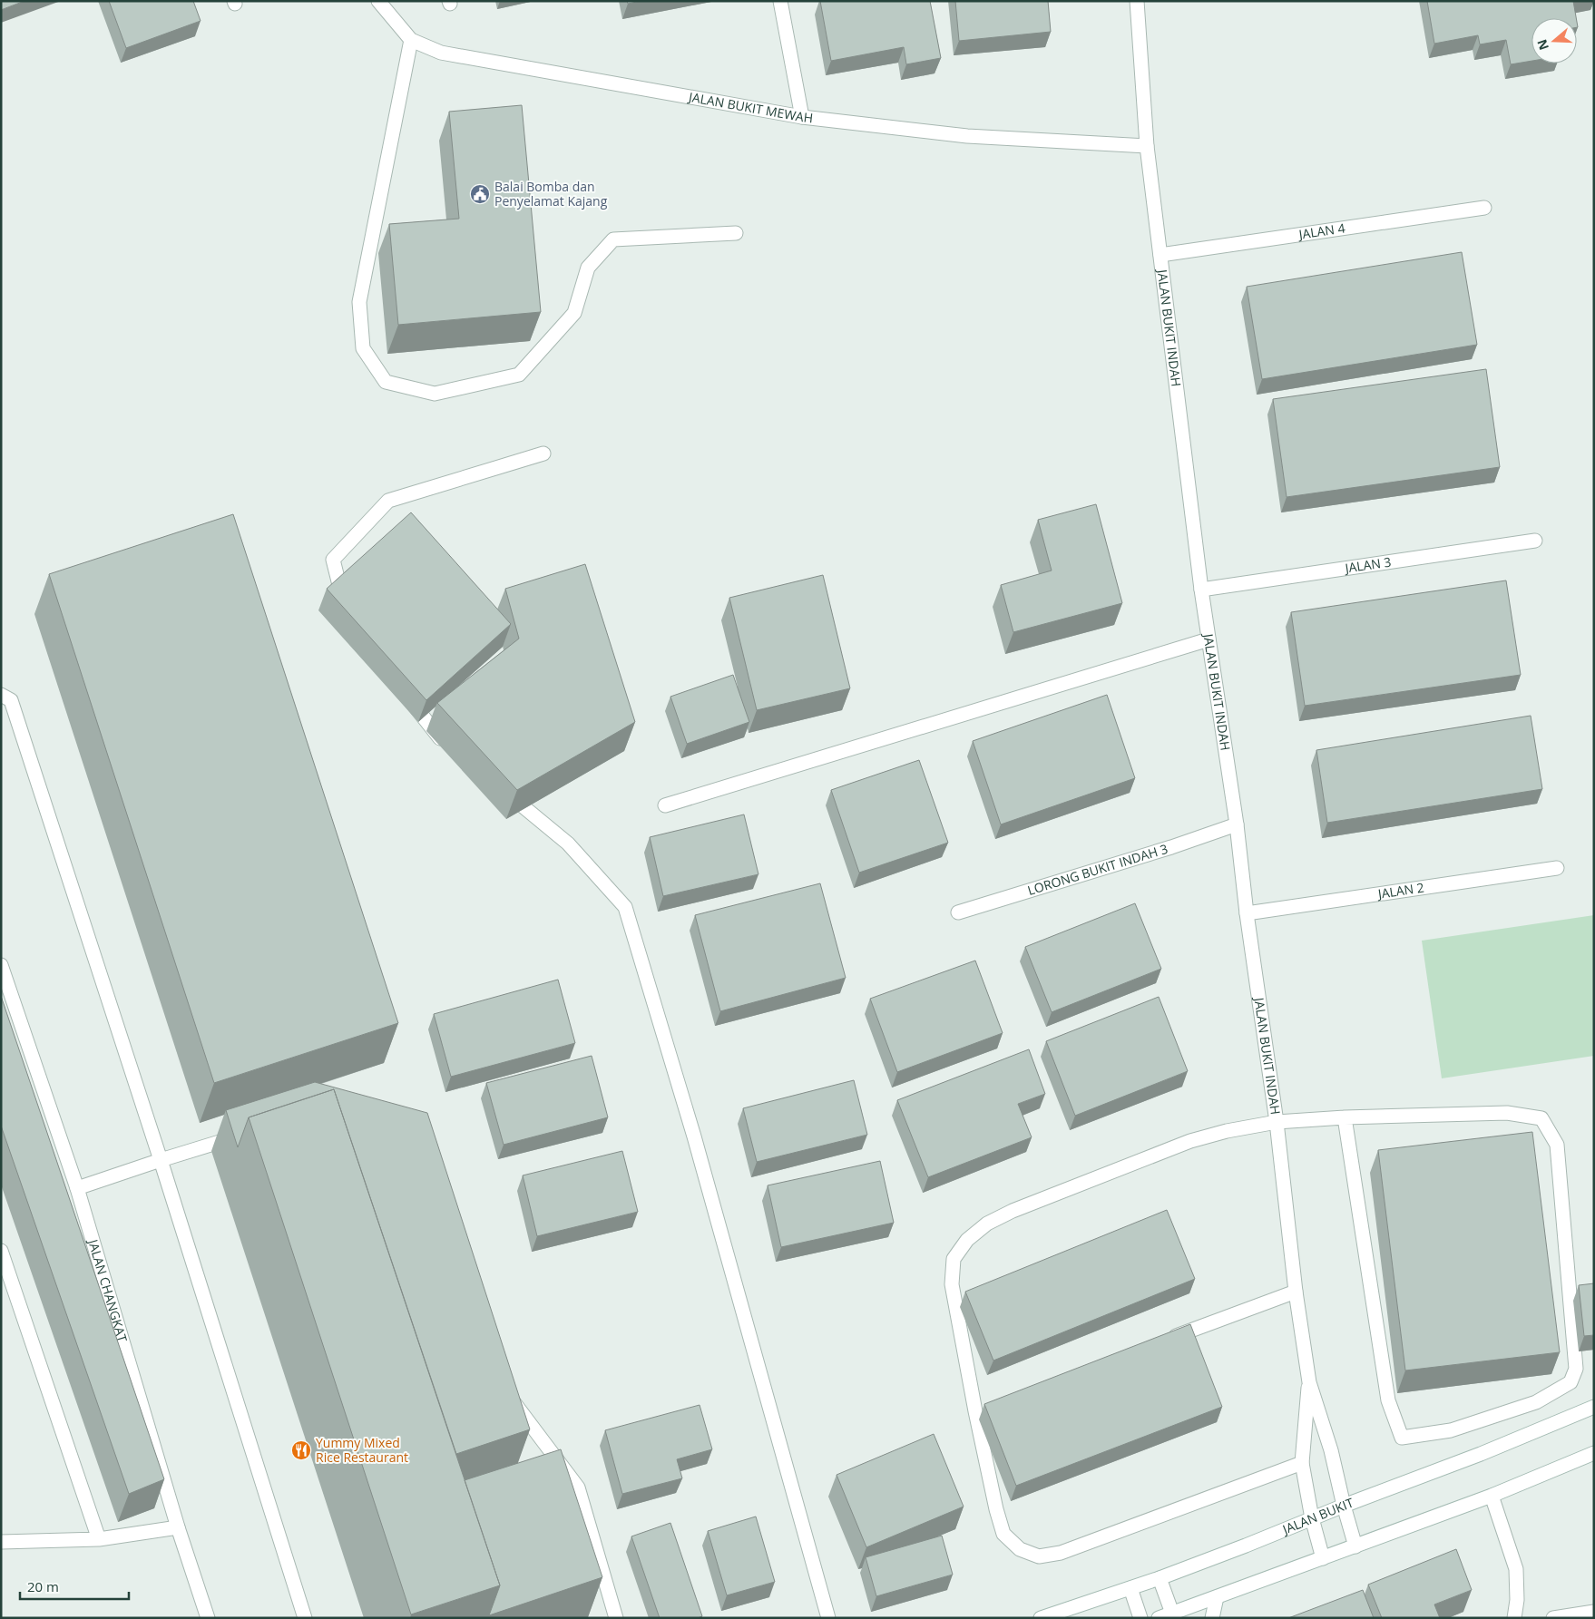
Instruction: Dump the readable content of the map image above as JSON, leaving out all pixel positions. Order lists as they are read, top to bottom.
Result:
{
  "streets": {
    "street": [
      "JALAN BUKIT MEWAH",
      "JALAN 4",
      "JALAN BUKIT INDAH",
      "JALAN 3",
      "LORONG BUKIT INDAH 3",
      "JALAN 2",
      "JALAN CHANGKAT",
      "JALAN BUKIT"
    ]
  },
  "crossings": [
    ["JALAN BUKIT MEWAH", "JALAN BUKIT INDAH"],
    ["JALAN 4", "JALAN BUKIT INDAH"],
    ["JALAN BUKIT INDAH", "JALAN 3"],
    ["JALAN BUKIT INDAH", "LORONG BUKIT INDAH 3"],
    ["JALAN BUKIT INDAH", "JALAN 2"],
    ["JALAN BUKIT INDAH", "JALAN BUKIT"]
  ],
  "places": {
    "public building": ["Balai Bomba dan Penyelamat Kajang"],
    "restaurant": ["Yummy Mixed Rice Restaurant"]
  },
  "scale_bar": "20 m",
  "north": "left"
}
